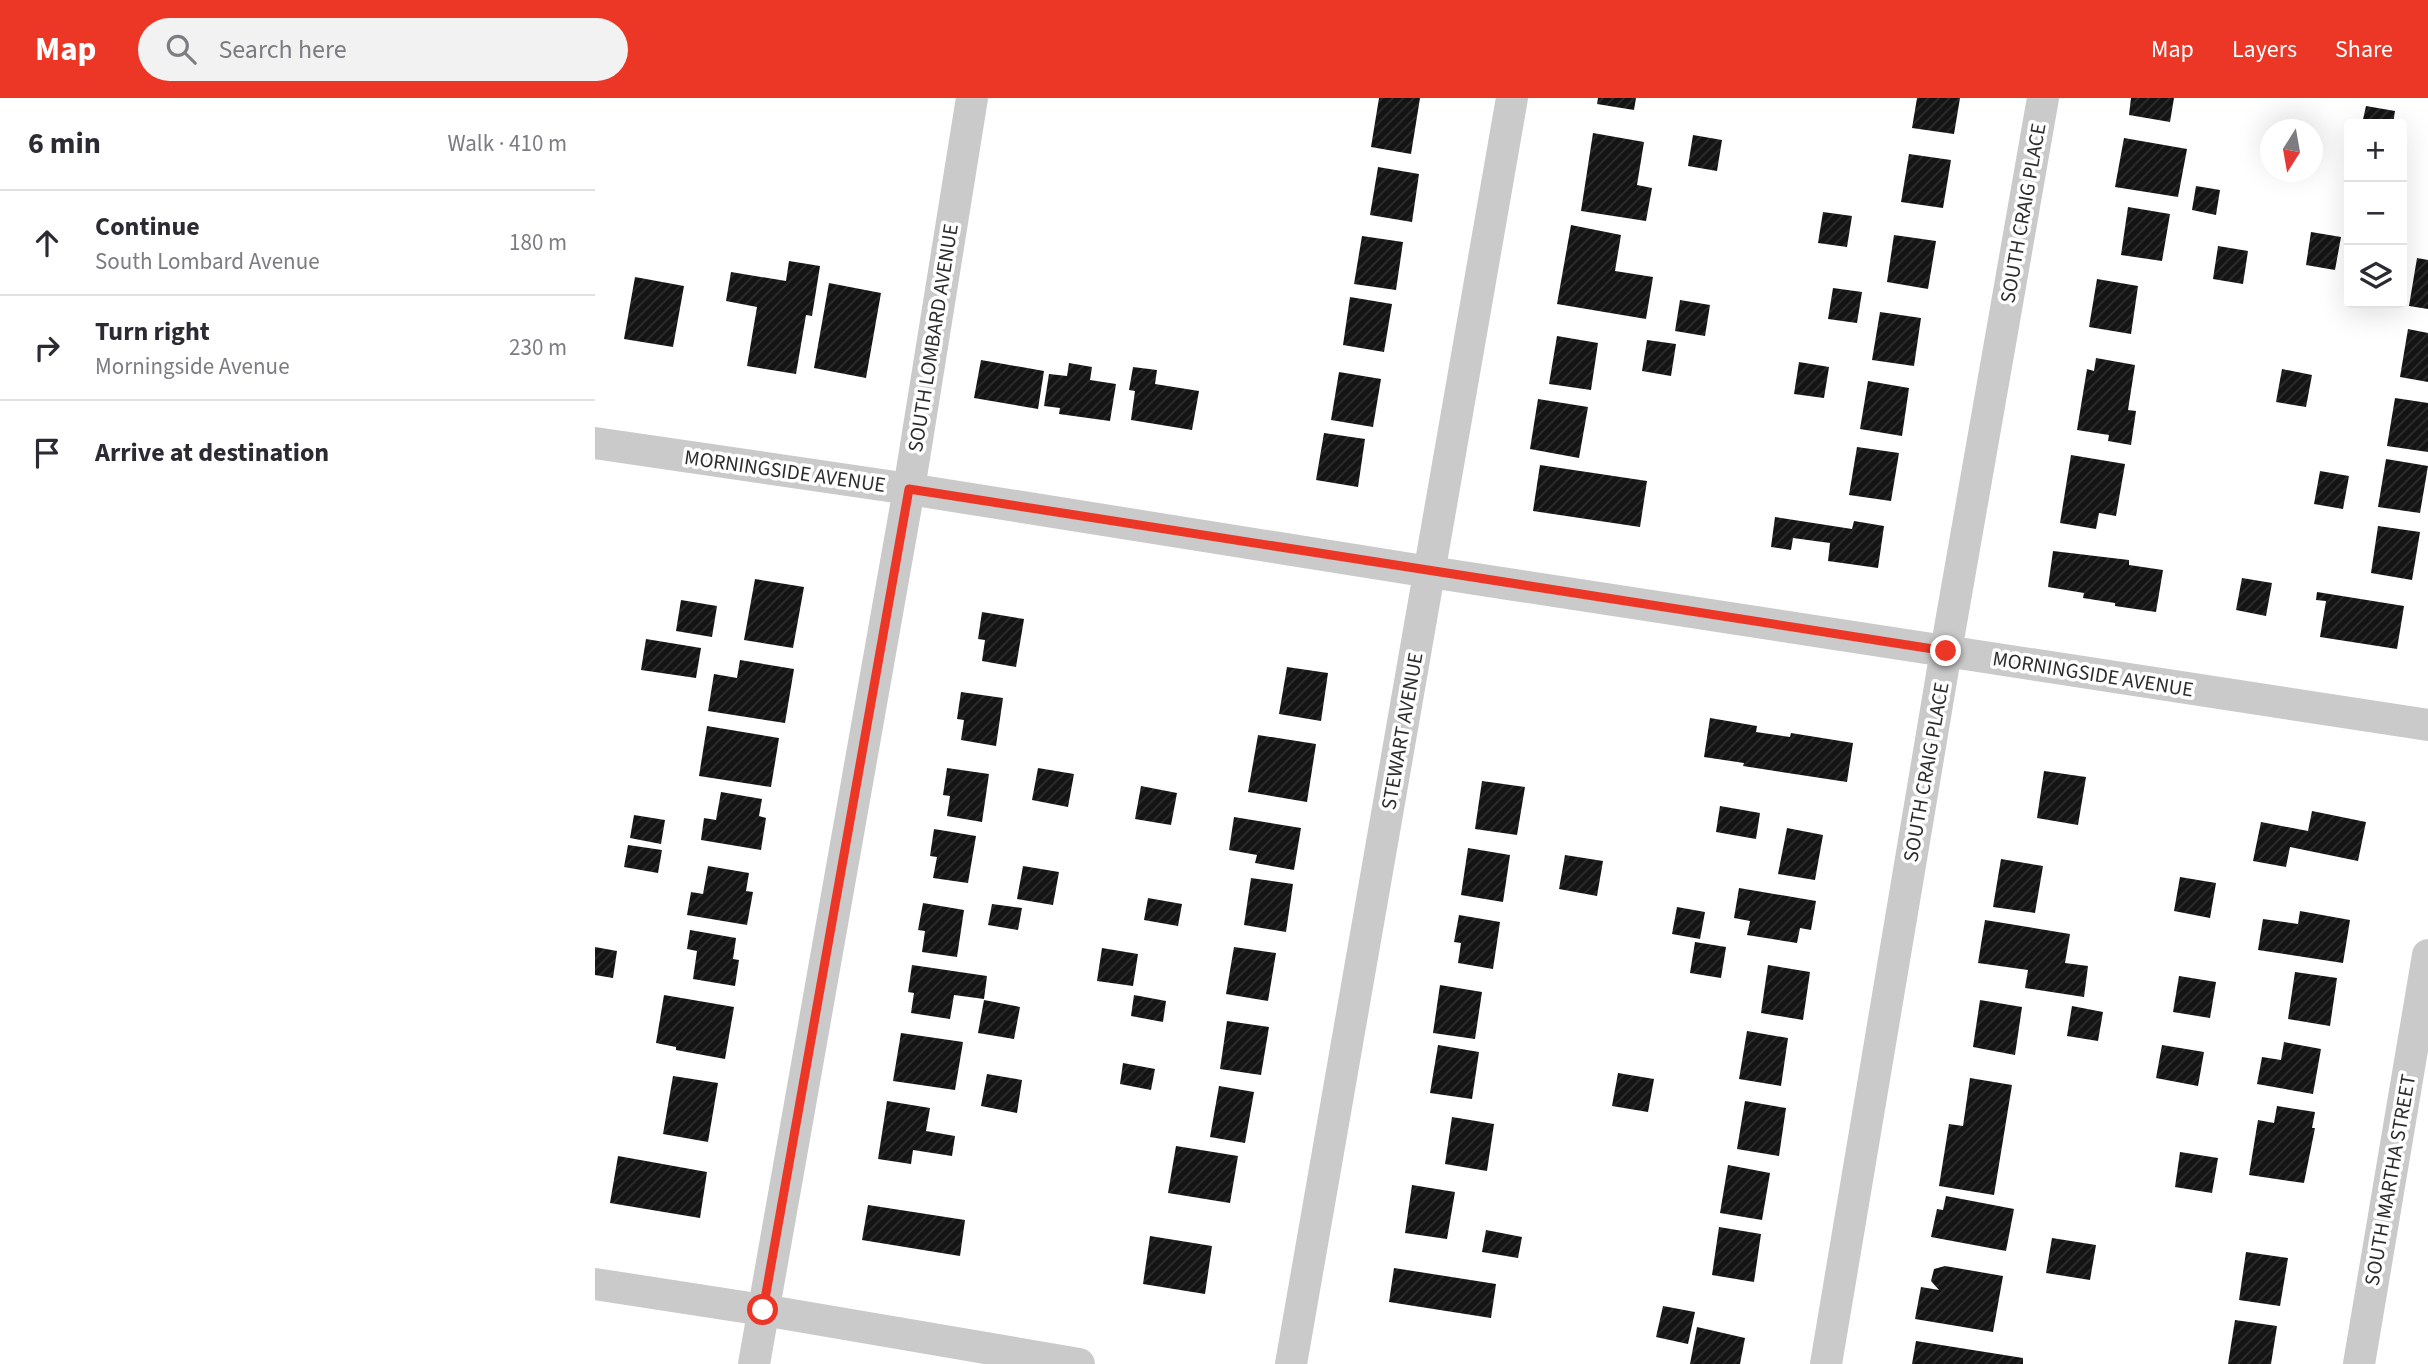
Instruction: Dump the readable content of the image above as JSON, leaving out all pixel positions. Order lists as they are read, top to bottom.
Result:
{
  "streets": {
    "street": [
      "SOUTH CRAIG PLACE",
      "SOUTH LOMBARD AVENUE",
      "MORNINGSIDE AVENUE",
      "STEWART AVENUE",
      "SOUTH MARTHA STREET"
    ]
  },
  "crossings": [
    ["SOUTH CRAIG PLACE", "MORNINGSIDE AVENUE"],
    ["SOUTH LOMBARD AVENUE", "MORNINGSIDE AVENUE"],
    ["MORNINGSIDE AVENUE", "STEWART AVENUE"]
  ],
  "north": "bottom",
  "page": {
    "header": "Map",
    "search": "Search here",
    "nav": ["Map", "Layers", "Share"],
    "heading": ["6 min", "Walk · 410 m"],
    "map_buttons": ["+", "−"],
    "list": [
      ["Continue", "South Lombard Avenue", "180 m"],
      ["Turn right", "Morningside Avenue", "230 m"],
      "Arrive at destination"
    ]
  }
}
